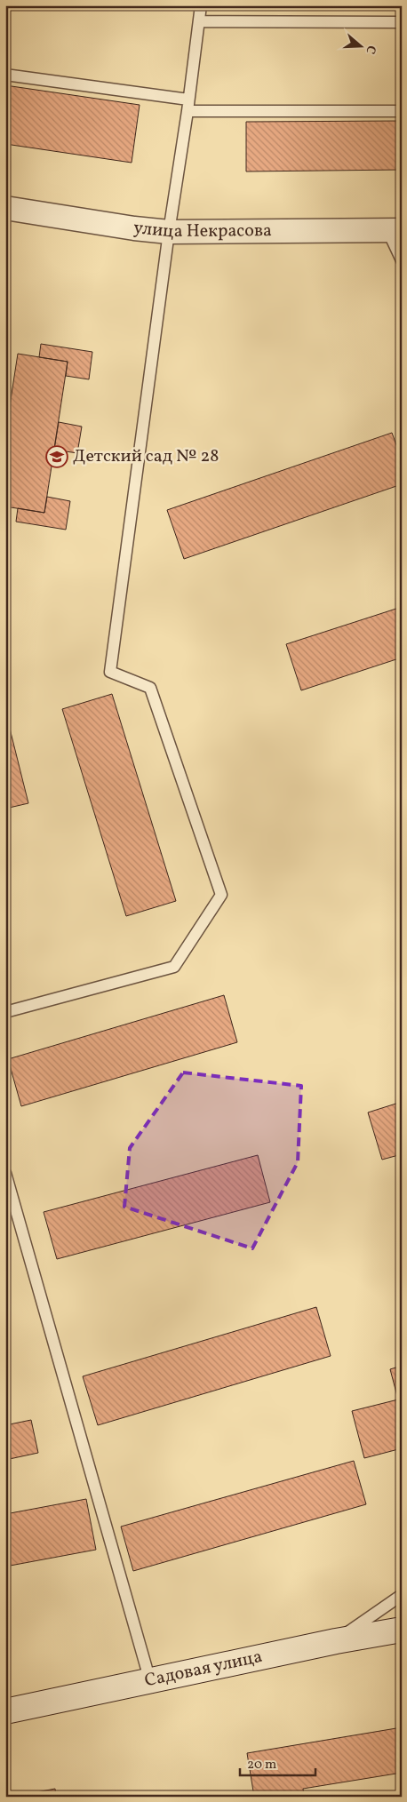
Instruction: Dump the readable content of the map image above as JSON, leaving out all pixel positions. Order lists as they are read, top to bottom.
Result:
{
  "streets": {
    "main road": ["Садовая улица"],
    "street": ["улица Некрасова"]
  },
  "places": {
    "school or university": ["Детский сад № 28"]
  },
  "scale_bar": "20 m",
  "north": "right"
}
